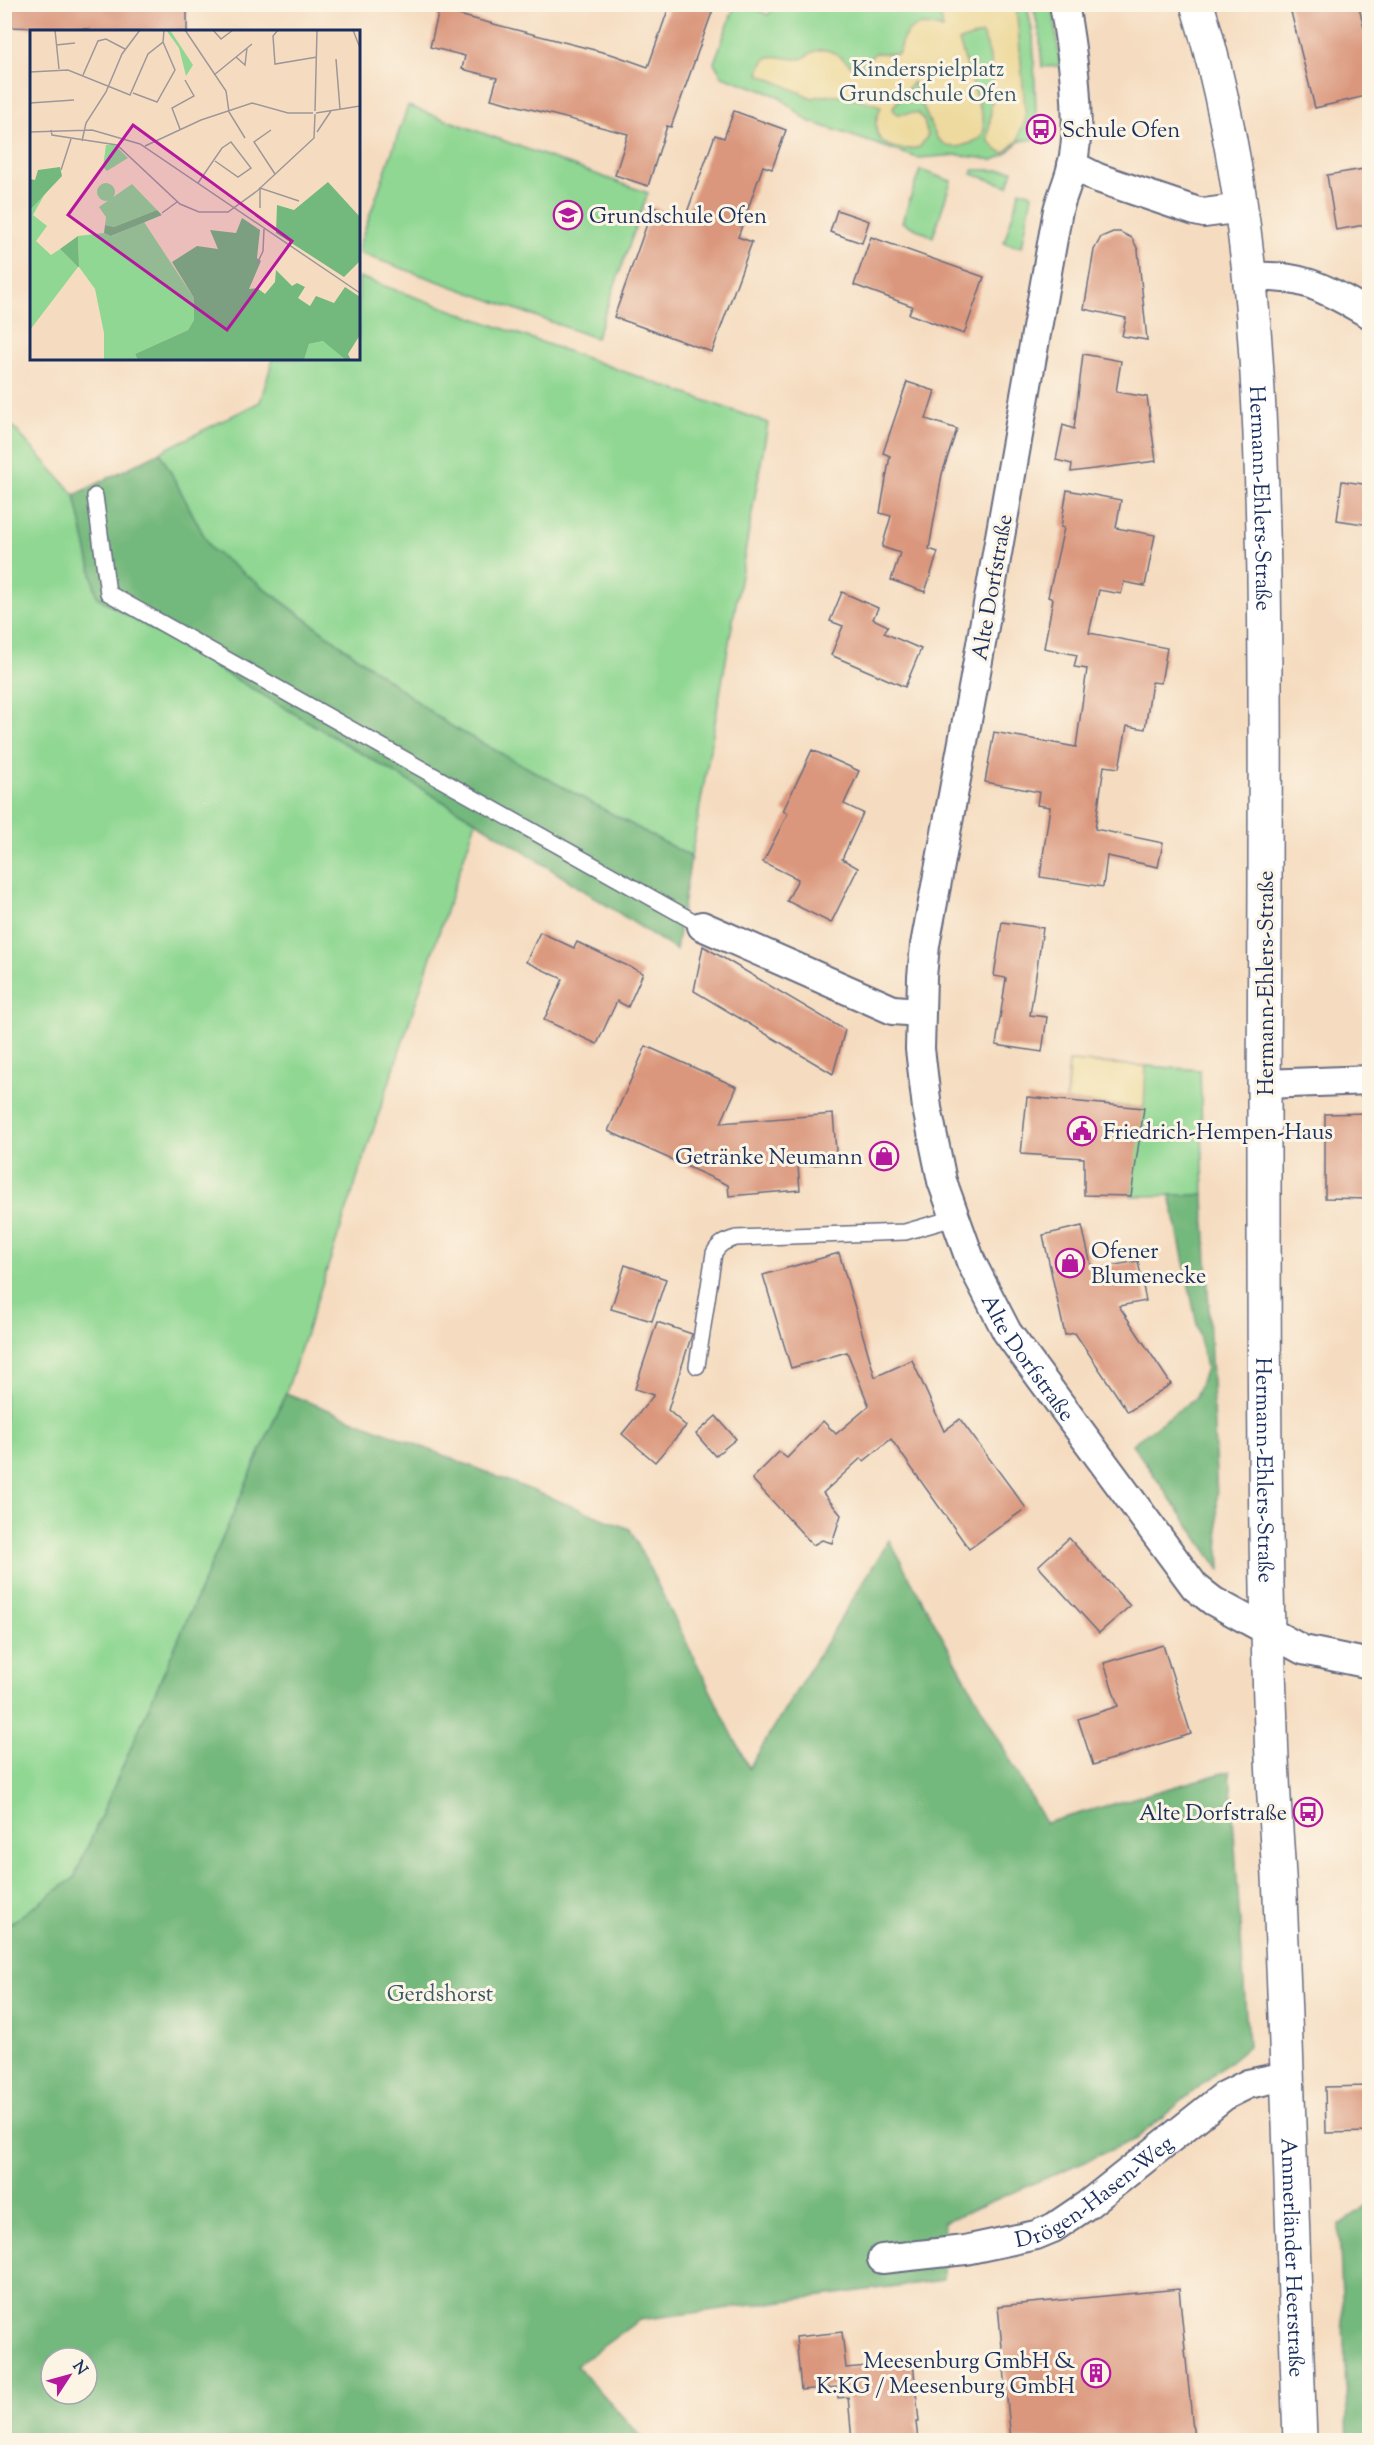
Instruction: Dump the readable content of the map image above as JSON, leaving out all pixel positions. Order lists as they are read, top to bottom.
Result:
{
  "streets": {
    "street": [
      "Hermann-Ehlers-Straße",
      "Alte Dorfstraße",
      "Drögen-Hasen-Weg",
      "Ammerländer Heerstraße"
    ]
  },
  "crossings": [
    ["Hermann-Ehlers-Straße", "Alte Dorfstraße"],
    ["Hermann-Ehlers-Straße", "Drögen-Hasen-Weg"],
    ["Hermann-Ehlers-Straße", "Ammerländer Heerstraße"],
    ["Drögen-Hasen-Weg", "Ammerländer Heerstraße"]
  ],
  "parks": ["Kinderspielplatz Grundschule Ofen", "Gerdshorst"],
  "places": {
    "bus stop": ["Schule Ofen", "Alte Dorfstraße"],
    "school or university": ["Grundschule Ofen"],
    "public building": ["Friedrich-Hempen-Haus"],
    "shop": ["Getränke Neumann", "Ofener Blumenecke"],
    "building": ["Meesenburg GmbH & K.KG / Meesenburg GmbH"]
  },
  "north": "top right"
}
